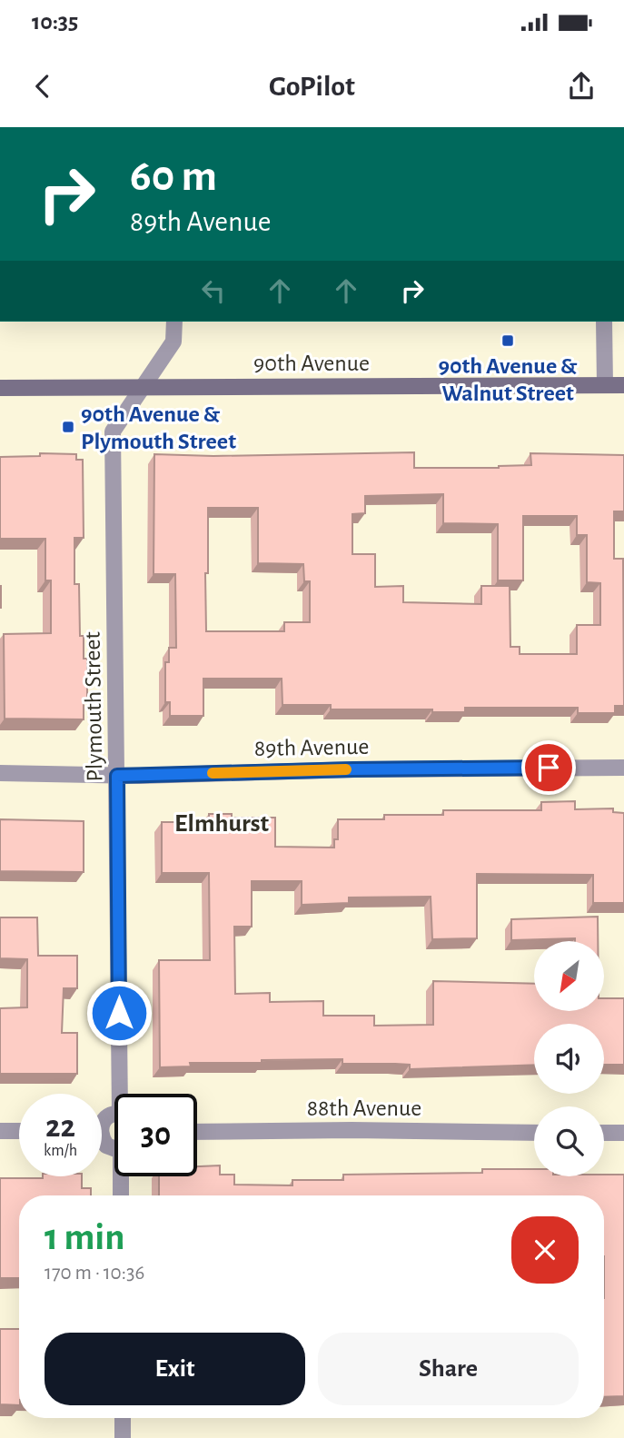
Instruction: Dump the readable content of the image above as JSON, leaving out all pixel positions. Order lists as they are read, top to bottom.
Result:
{
  "streets": {
    "street": [
      "90th Avenue",
      "Plymouth Street",
      "89th Avenue",
      "88th Avenue"
    ]
  },
  "crossings": [
    ["90th Avenue", "Plymouth Street"],
    ["Plymouth Street", "89th Avenue"]
  ],
  "districts": ["Elmhurst"],
  "places": {
    "transit": ["90th Avenue & Walnut Street", "90th Avenue & Plymouth Street"]
  },
  "north": "bottom left",
  "page": {
    "status": "10:35",
    "header": "GoPilot",
    "turn": ["60 m", "89th Avenue"],
    "speed": "22 km/h",
    "limit": "30",
    "heading": ["1 min", "170 m · 10:36"],
    "buttons": ["Exit", "Share"]
  }
}
